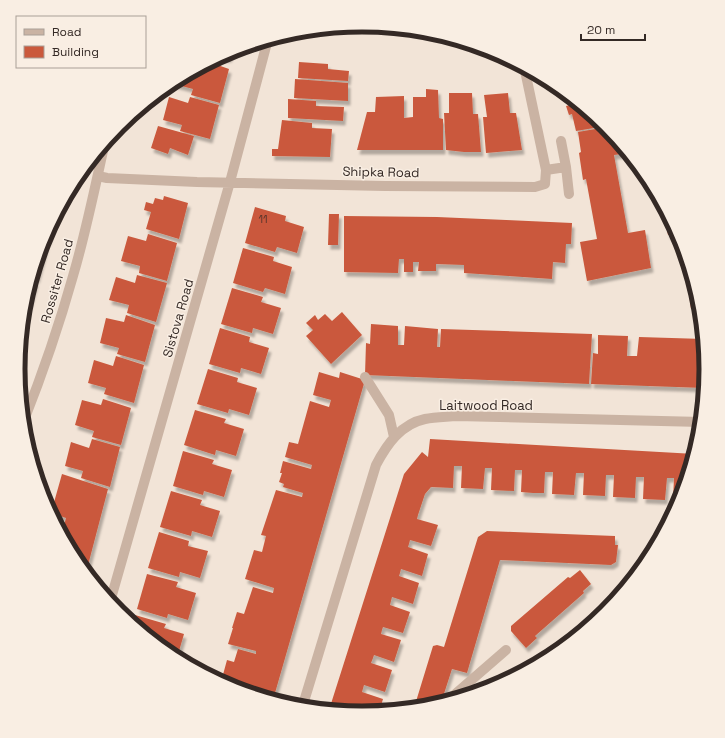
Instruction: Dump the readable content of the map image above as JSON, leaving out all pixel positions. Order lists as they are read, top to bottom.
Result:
{
  "streets": {
    "street": [
      "Shipka Road",
      "Rossiter Road",
      "Sistova Road",
      "Laitwood Road"
    ]
  },
  "crossings": [
    ["Shipka Road", "Rossiter Road"],
    ["Shipka Road", "Sistova Road"]
  ],
  "house_numbers": ["11"],
  "legend": ["Road", "Building"],
  "scale_bar": "20 m"
}
